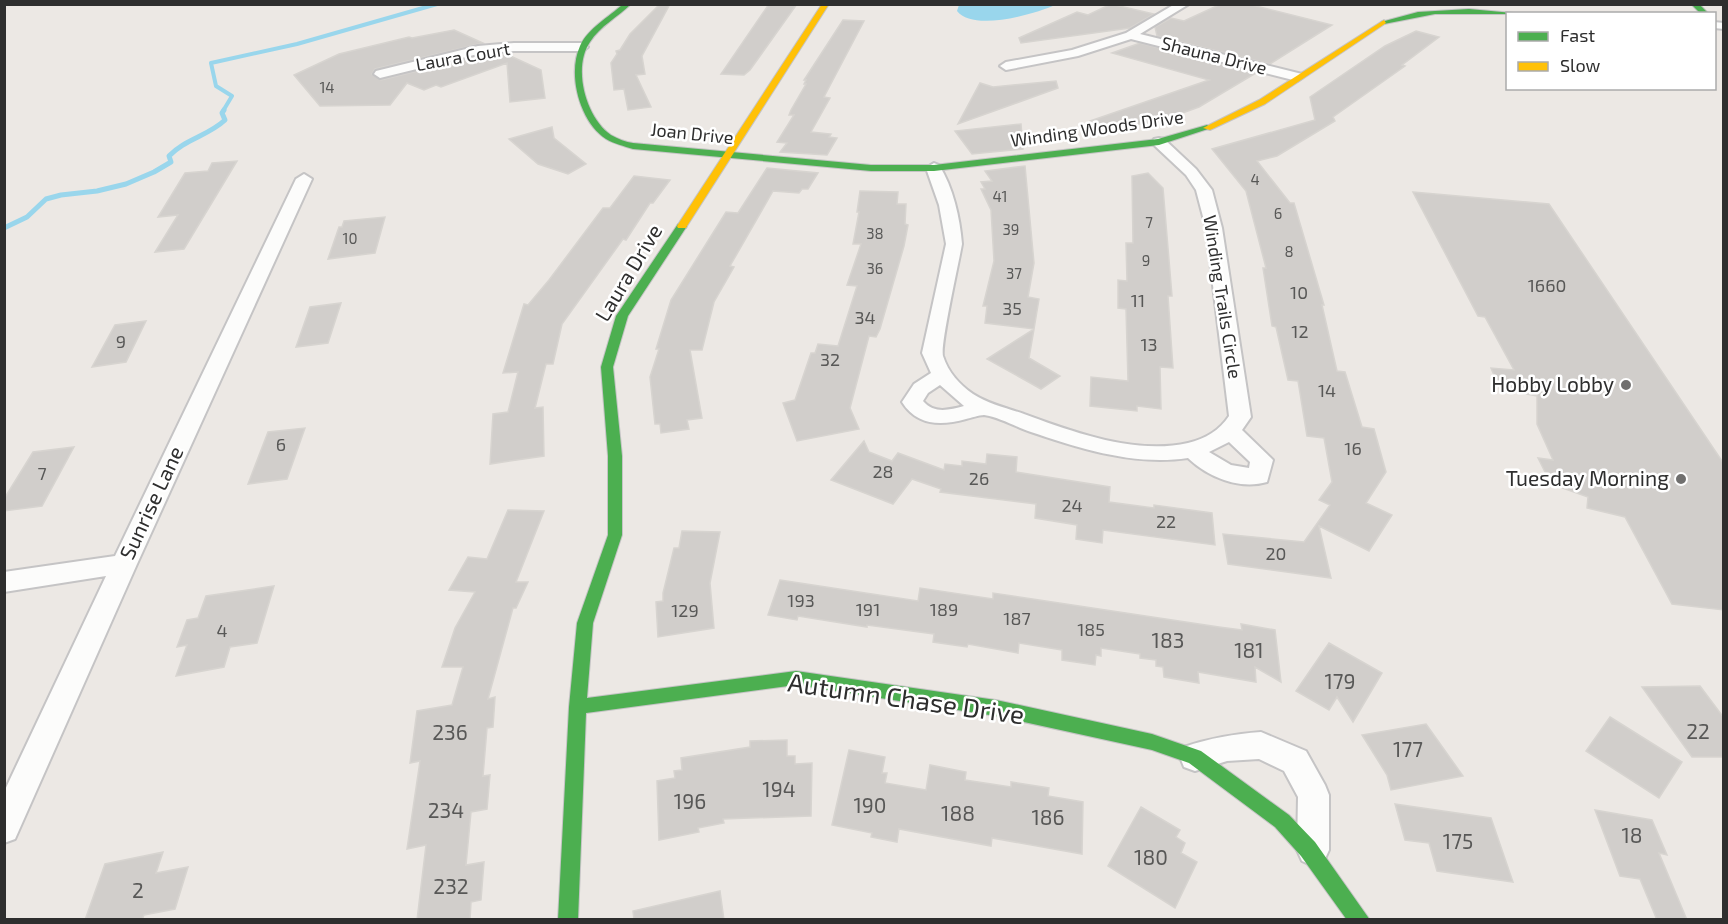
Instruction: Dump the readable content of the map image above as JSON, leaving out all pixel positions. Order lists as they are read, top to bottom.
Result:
{
  "streets": {
    "street": [
      "Shauna Drive",
      "Laura Court",
      "Winding Woods Drive",
      "Joan Drive",
      "Laura Drive",
      "Winding Trails Circle",
      "Sunrise Lane",
      "Autumn Chase Drive"
    ]
  },
  "crossings": [
    ["Shauna Drive", "Winding Woods Drive"],
    ["Laura Court", "Joan Drive"],
    ["Winding Woods Drive", "Joan Drive"],
    ["Winding Woods Drive", "Winding Trails Circle"],
    ["Joan Drive", "Laura Drive"],
    ["Laura Drive", "Autumn Chase Drive"]
  ],
  "places": ["Hobby Lobby", "Tuesday Morning"],
  "house_numbers": [
    "14",
    "4",
    "41",
    "6",
    "7",
    "39",
    "38",
    "10",
    "8",
    "9",
    "36",
    "37",
    "1660",
    "10",
    "11",
    "35",
    "34",
    "12",
    "9",
    "13",
    "32",
    "14",
    "6",
    "16",
    "28",
    "7",
    "26",
    "24",
    "22",
    "20",
    "193",
    "191",
    "189",
    "129",
    "187",
    "185",
    "4",
    "183",
    "181",
    "179",
    "22",
    "236",
    "177",
    "194",
    "196",
    "190",
    "234",
    "188",
    "186",
    "18",
    "175",
    "180",
    "232",
    "2"
  ],
  "legend": ["Fast", "Slow"]
}
